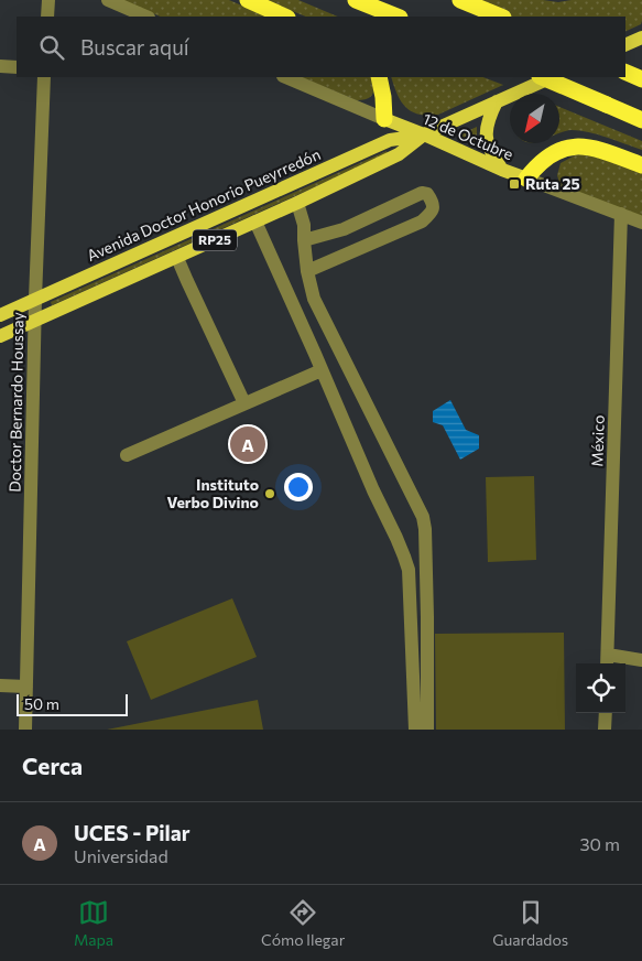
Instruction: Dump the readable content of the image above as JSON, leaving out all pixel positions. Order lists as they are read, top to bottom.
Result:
{
  "streets": {
    "main road": ["12 de Octubre", "Avenida Doctor Honorio Pueyrredón", "RP25"],
    "street": ["Doctor Bernardo Houssay", "México"]
  },
  "crossings": [
    ["12 de Octubre", "Avenida Doctor Honorio Pueyrredón"],
    ["12 de Octubre", "México"],
    ["Avenida Doctor Honorio Pueyrredón", "Doctor Bernardo Houssay"]
  ],
  "places": {
    "transit": ["Ruta 25"],
    "other": ["Instituto Verbo Divino"]
  },
  "scale_bar": "50 m",
  "north": "bottom left",
  "page": {
    "search": "Buscar aquí",
    "pins": "A",
    "scale": "50 m",
    "heading": "Cerca",
    "list": [
      {
        "mark": "A",
        "name": "UCES - Pilar",
        "note": "Universidad",
        "value": "30 m"
      }
    ],
    "nav": ["Mapa", "Cómo llegar", "Guardados"]
  }
}
